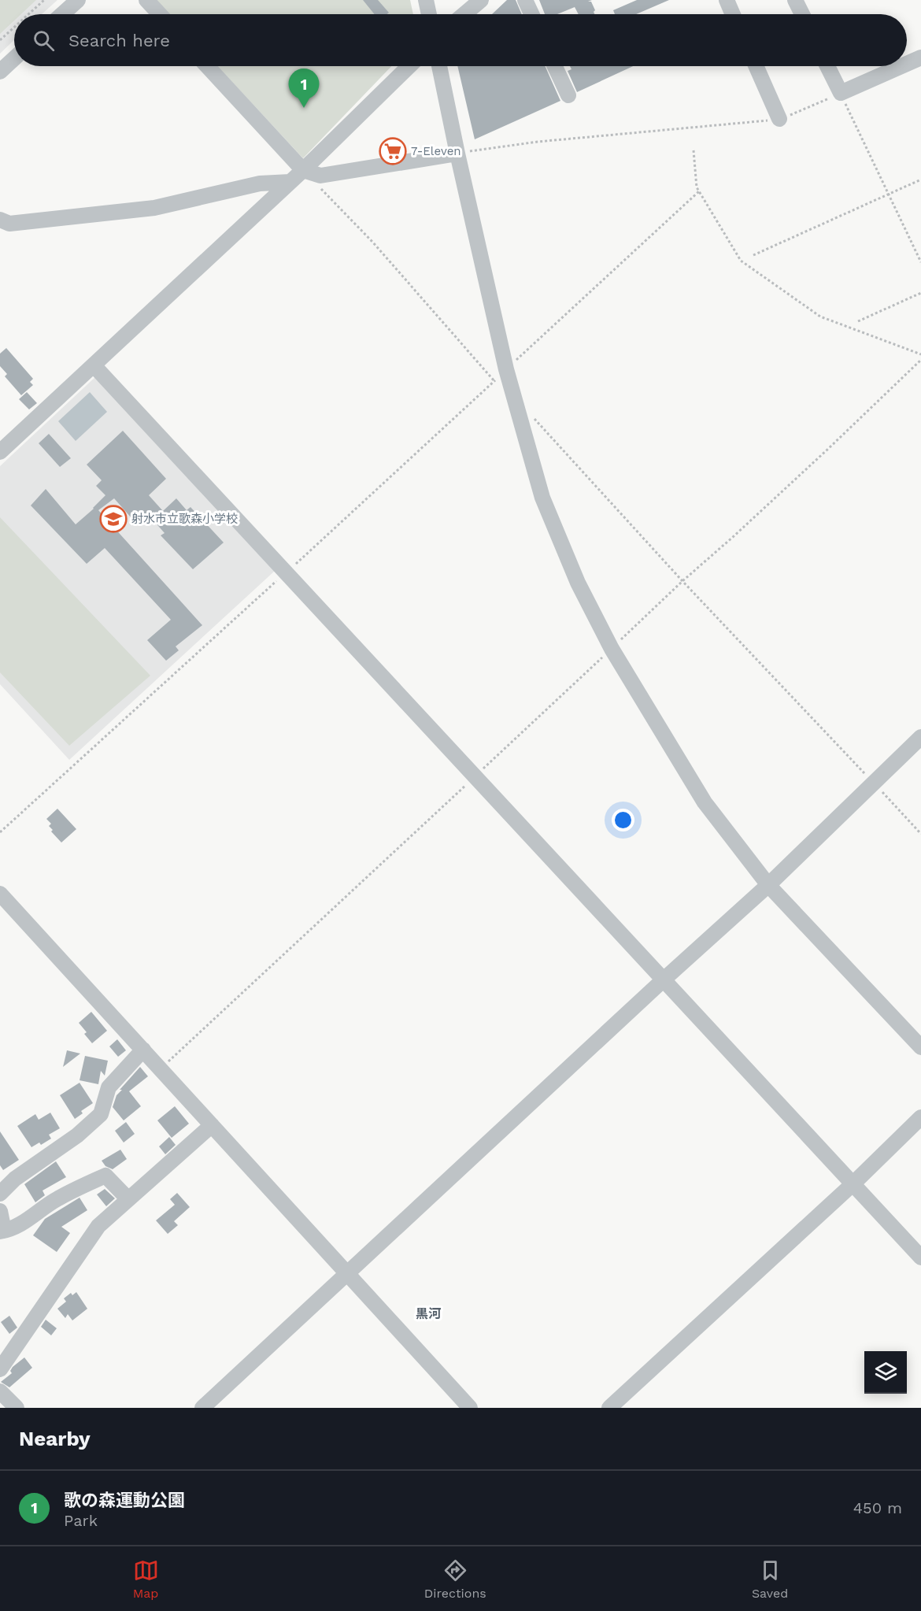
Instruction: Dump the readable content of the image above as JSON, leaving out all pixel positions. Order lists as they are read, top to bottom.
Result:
{
  "districts": ["黒河"],
  "places": {
    "supermarket": ["7-Eleven"],
    "school or university": ["射水市立歌森小学校"]
  },
  "page": {
    "search": "Search here",
    "pins": "1",
    "heading": "Nearby",
    "list": [
      {
        "mark": "1",
        "name": "歌の森運動公園",
        "note": "Park",
        "value": "450 m"
      }
    ],
    "nav": ["Map", "Directions", "Saved"]
  }
}
